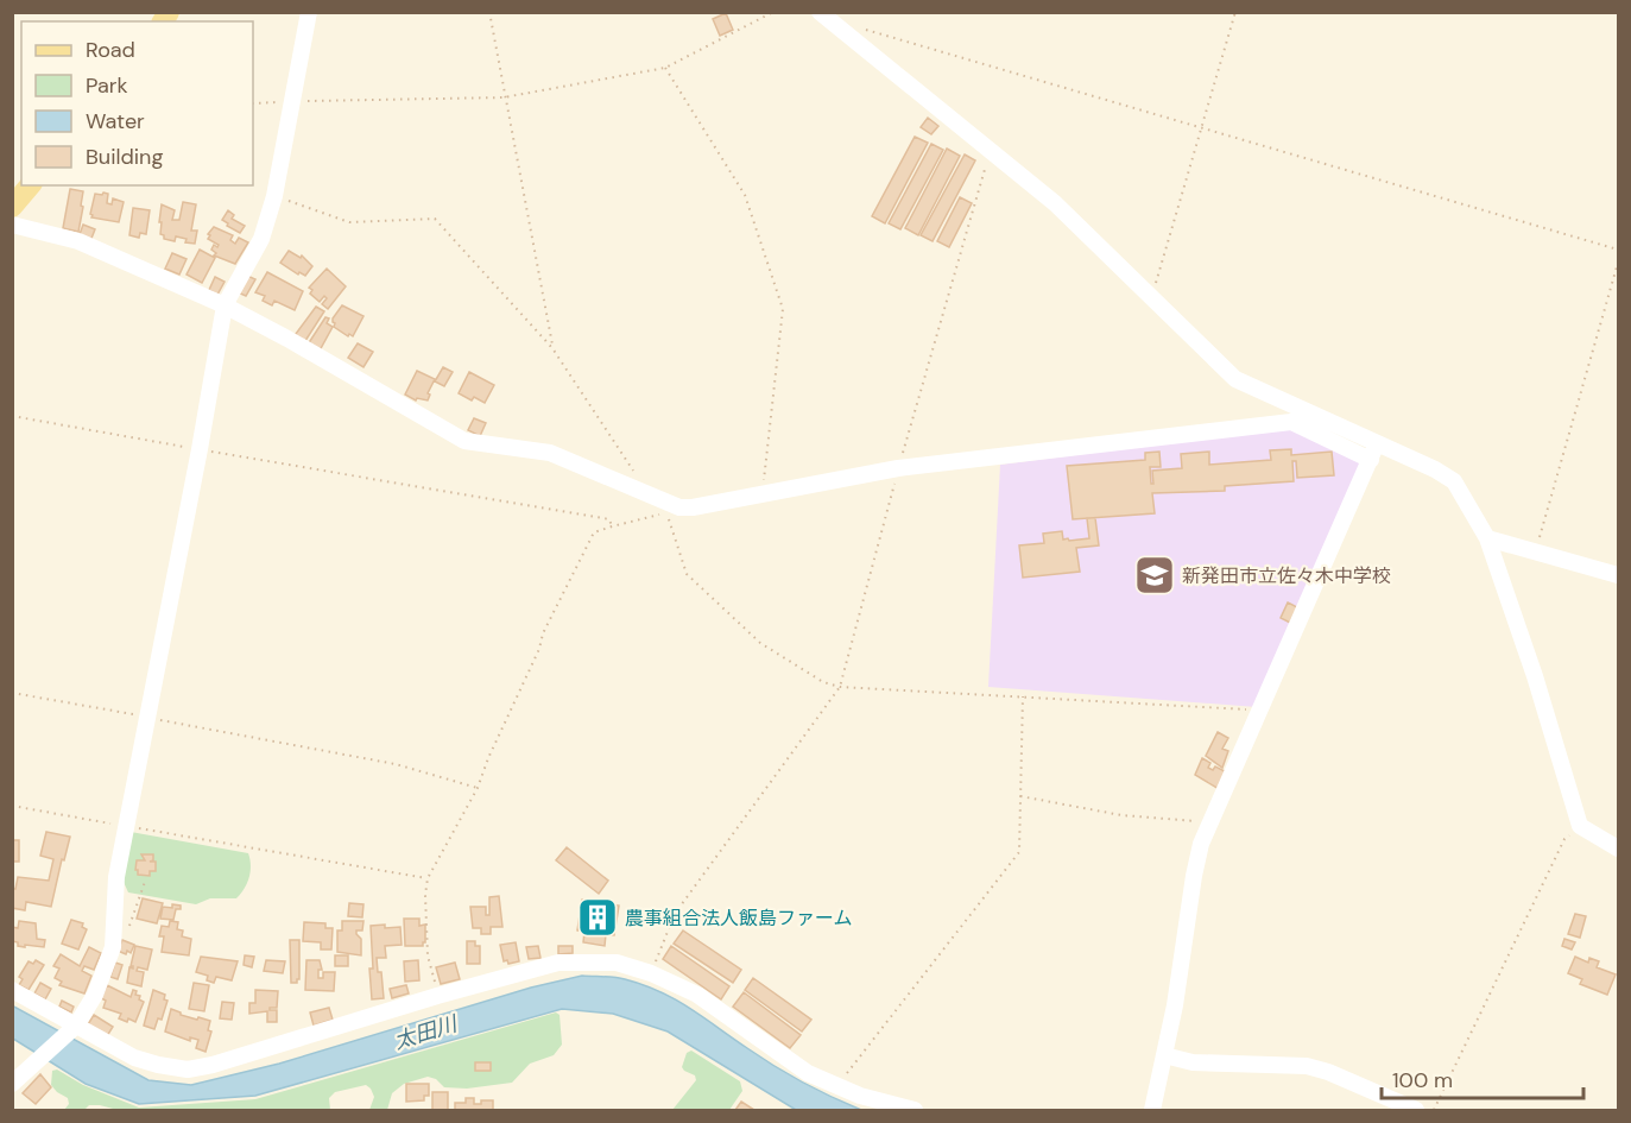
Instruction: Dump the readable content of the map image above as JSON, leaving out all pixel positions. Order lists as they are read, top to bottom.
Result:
{
  "water": ["太田川"],
  "places": {
    "school or university": ["新発田市立佐々木中学校"],
    "building": ["農事組合法人飯島ファーム"]
  },
  "legend": [
    "Road",
    "Park",
    "Water",
    "Building"
  ],
  "scale_bar": "100 m"
}
